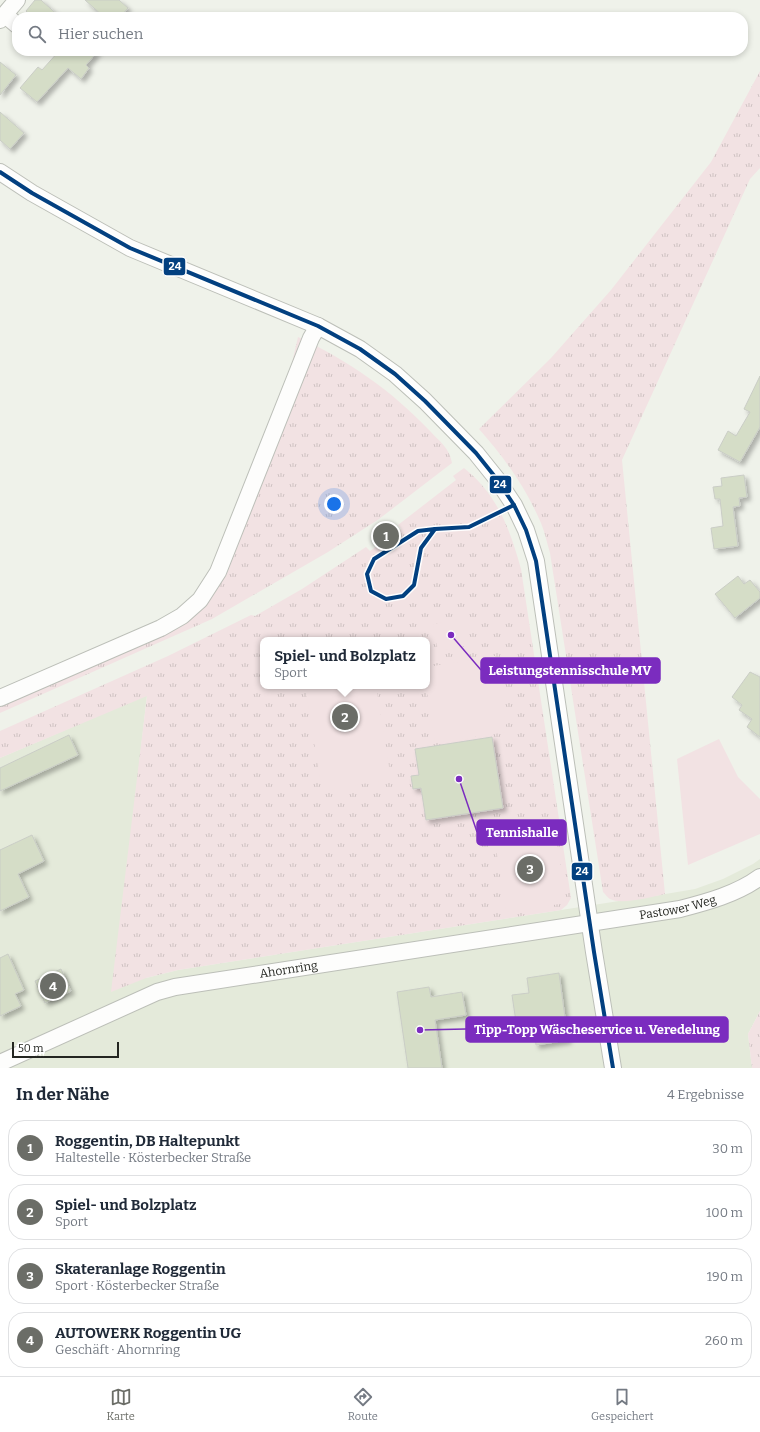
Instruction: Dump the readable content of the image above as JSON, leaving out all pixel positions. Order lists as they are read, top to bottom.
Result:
{
  "streets": {
    "street": ["Pastower Weg", "Ahornring"]
  },
  "crossings": [
    ["Pastower Weg", "Ahornring"]
  ],
  "places": ["Leistungstennisschule MV", "Tennishalle", "Tipp-Topp Wäscheservice u. Veredelung"],
  "lines": ["transit line 24"],
  "scale_bar": "50 m",
  "page": {
    "search": "Hier suchen",
    "pins": [
      "1",
      "2",
      "3",
      "4"
    ],
    "popup": ["Spiel- und Bolzplatz", "Sport"],
    "scale": "50 m",
    "heading": ["In der Nähe", "4 Ergebnisse"],
    "list": [
      {
        "mark": "1",
        "name": "Roggentin, DB Haltepunkt",
        "note": "Haltestelle · Kösterbecker Straße",
        "value": "30 m"
      },
      {
        "mark": "2",
        "name": "Spiel- und Bolzplatz",
        "note": "Sport",
        "value": "100 m"
      },
      {
        "mark": "3",
        "name": "Skateranlage Roggentin",
        "note": "Sport · Kösterbecker Straße",
        "value": "190 m"
      },
      {
        "mark": "4",
        "name": "AUTOWERK Roggentin UG",
        "note": "Geschäft · Ahornring",
        "value": "260 m"
      }
    ],
    "nav": ["Karte", "Route", "Gespeichert"]
  }
}
